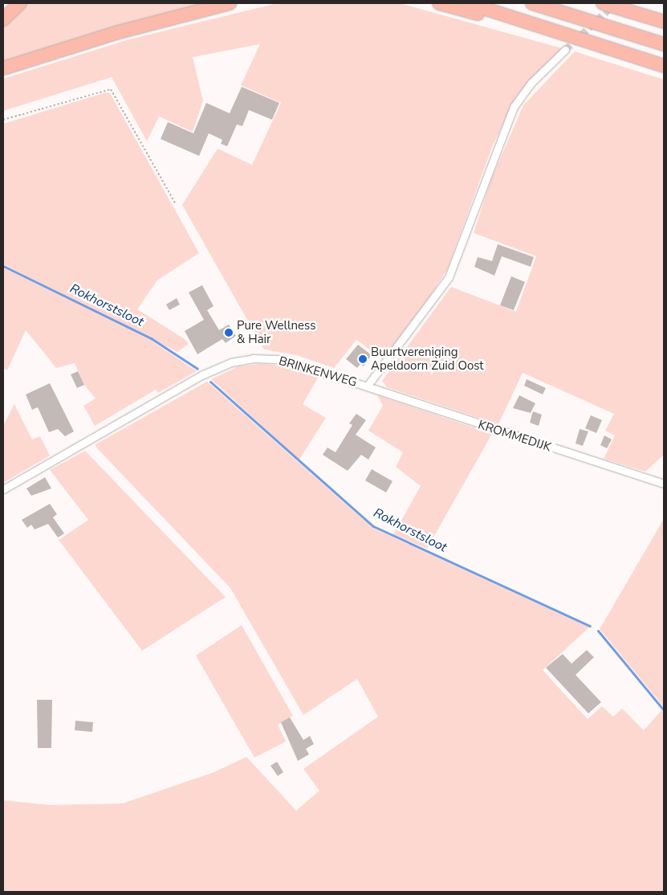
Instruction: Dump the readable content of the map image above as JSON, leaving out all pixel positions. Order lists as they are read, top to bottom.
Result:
{
  "streets": {
    "street": ["BRINKENWEG", "KROMMEDIJK"]
  },
  "crossings": [
    ["BRINKENWEG", "KROMMEDIJK"]
  ],
  "water": ["Rokhorstsloot"],
  "places": ["Pure Wellness & Hair", "Buurtvereniging Apeldoorn Zuid Oost"]
}
